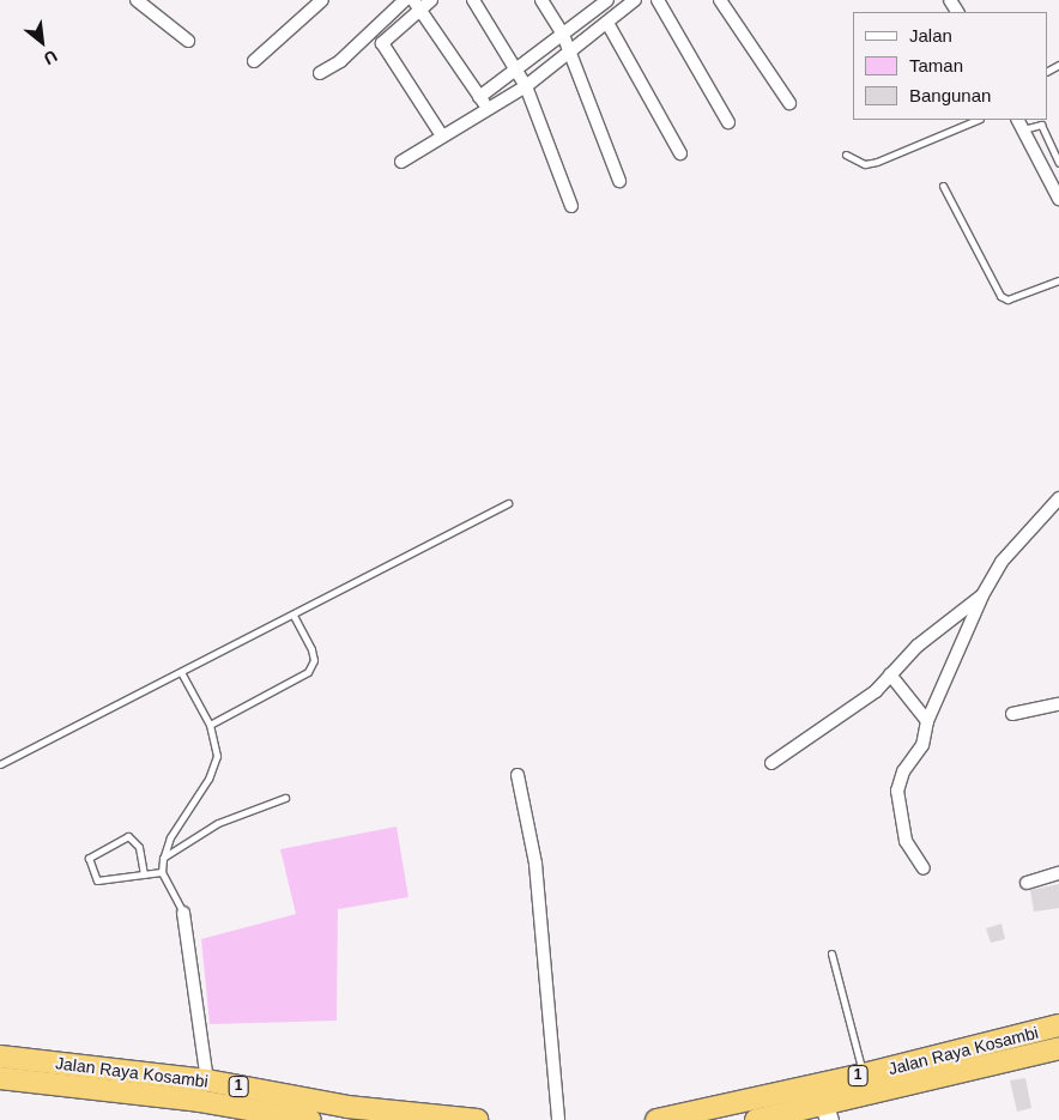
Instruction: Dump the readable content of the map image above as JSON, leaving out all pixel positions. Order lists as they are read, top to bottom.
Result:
{
  "streets": {
    "highway": ["Jalan Raya Kosambi", "1"]
  },
  "legend": ["Jalan", "Taman", "Bangunan"],
  "north": "bottom right"
}
